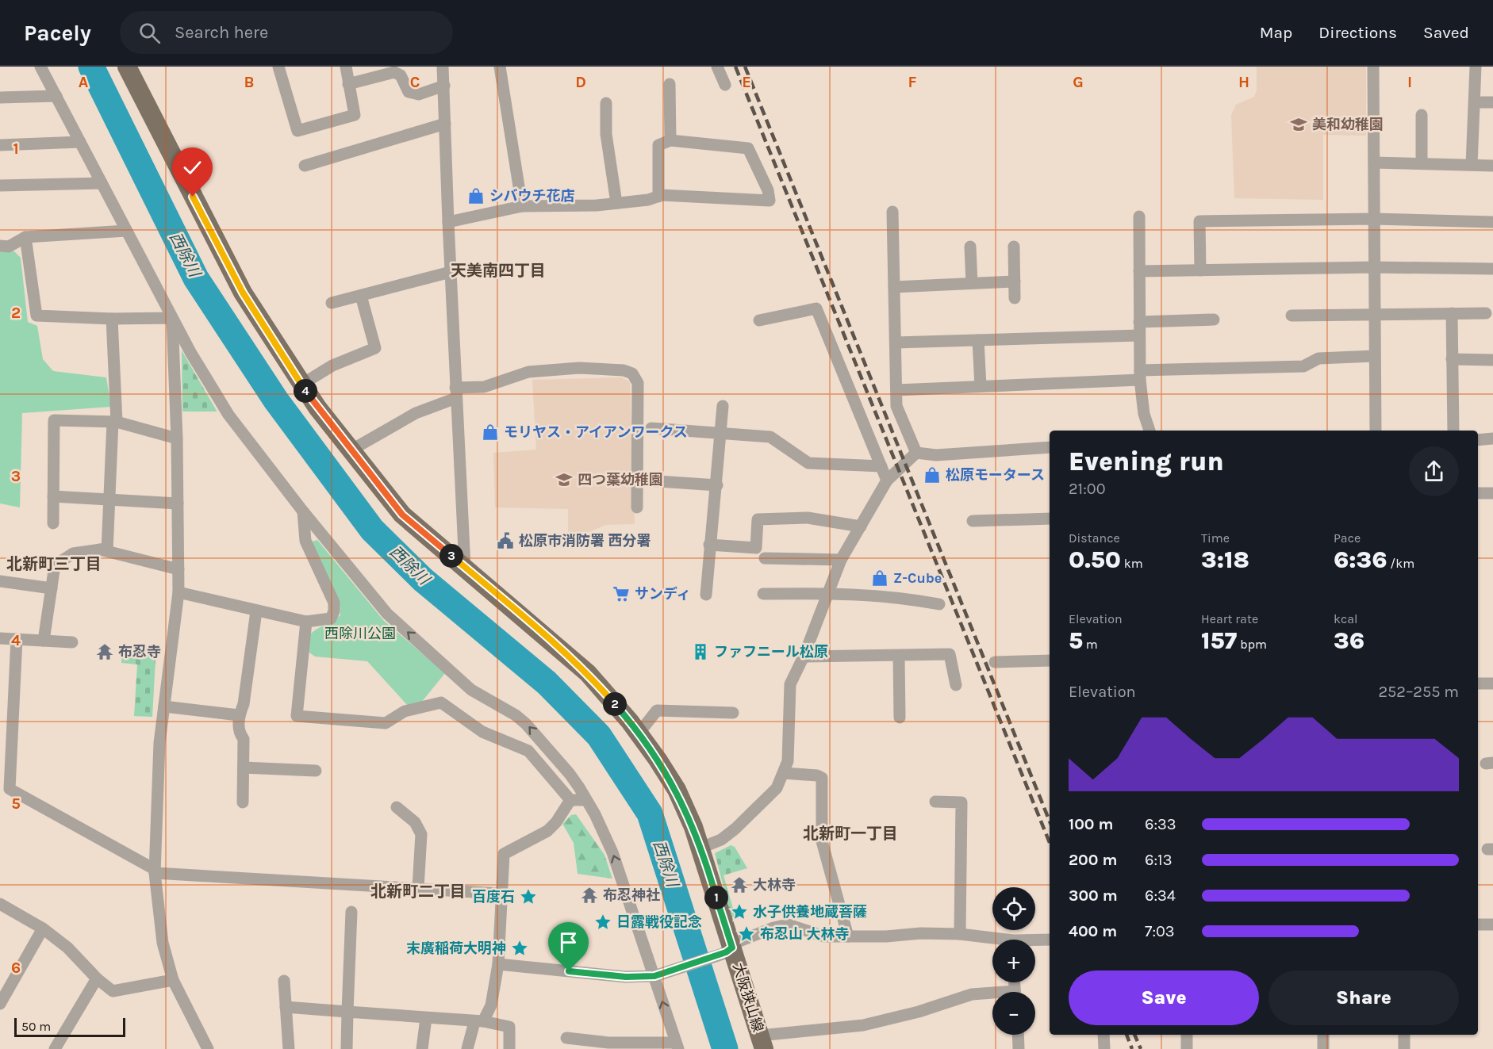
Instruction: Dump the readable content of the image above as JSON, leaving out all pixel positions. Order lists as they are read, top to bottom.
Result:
{
  "streets": {
    "main road": ["大阪狭山線"]
  },
  "districts": [
    "天美南四丁目",
    "北新町三丁目",
    "北新町一丁目",
    "北新町二丁目"
  ],
  "water": ["西除川"],
  "parks": ["西除川公園"],
  "places": {
    "school or university": ["美和幼稚園", "四つ葉幼稚園"],
    "shop": [
      "シバウチ花店",
      "モリヤス・アイアンワークス",
      "松原モータース",
      "Z-Cube"
    ],
    "public building": ["松原市消防署 西分署"],
    "supermarket": ["サンディ"],
    "temple": ["布忍寺", "大林寺", "布忍神社"],
    "building": ["ファフニール松原"],
    "place": [
      "百度石",
      "水子供養地蔵菩薩",
      "日露戦役記念",
      "布忍山 大林寺",
      "末廣稲荷大明神"
    ]
  },
  "scale_bar": "50 m",
  "page": {
    "header": "Pacely",
    "search": "Search here",
    "nav": ["Map", "Directions", "Saved"],
    "pins": [
      "4",
      "3",
      "2",
      "1"
    ],
    "heading": ["Evening run", "21:00"],
    "stats": [
      ["Distance", "0.50 km"],
      ["Time", "3:18"],
      ["Pace", "6:36 /km"],
      ["Elevation", "5 m"],
      ["Heart rate", "157 bpm"],
      ["kcal", "36"]
    ],
    "chart": ["Elevation", "252–255 m"],
    "list": [
      {
        "name": "100 m",
        "note": "6:33"
      },
      {
        "name": "200 m",
        "note": "6:13"
      },
      {
        "name": "300 m",
        "note": "6:34"
      },
      {
        "name": "400 m",
        "note": "7:03"
      }
    ],
    "map_buttons": ["+", "−"],
    "buttons": ["Save", "Share"],
    "scale": "50 m"
  },
  "grid": {
    "columns": [
      "A",
      "B",
      "C",
      "D",
      "E",
      "F",
      "G",
      "H",
      "I"
    ],
    "rows": [
      "1",
      "2",
      "3",
      "4",
      "5",
      "6"
    ]
  }
}
